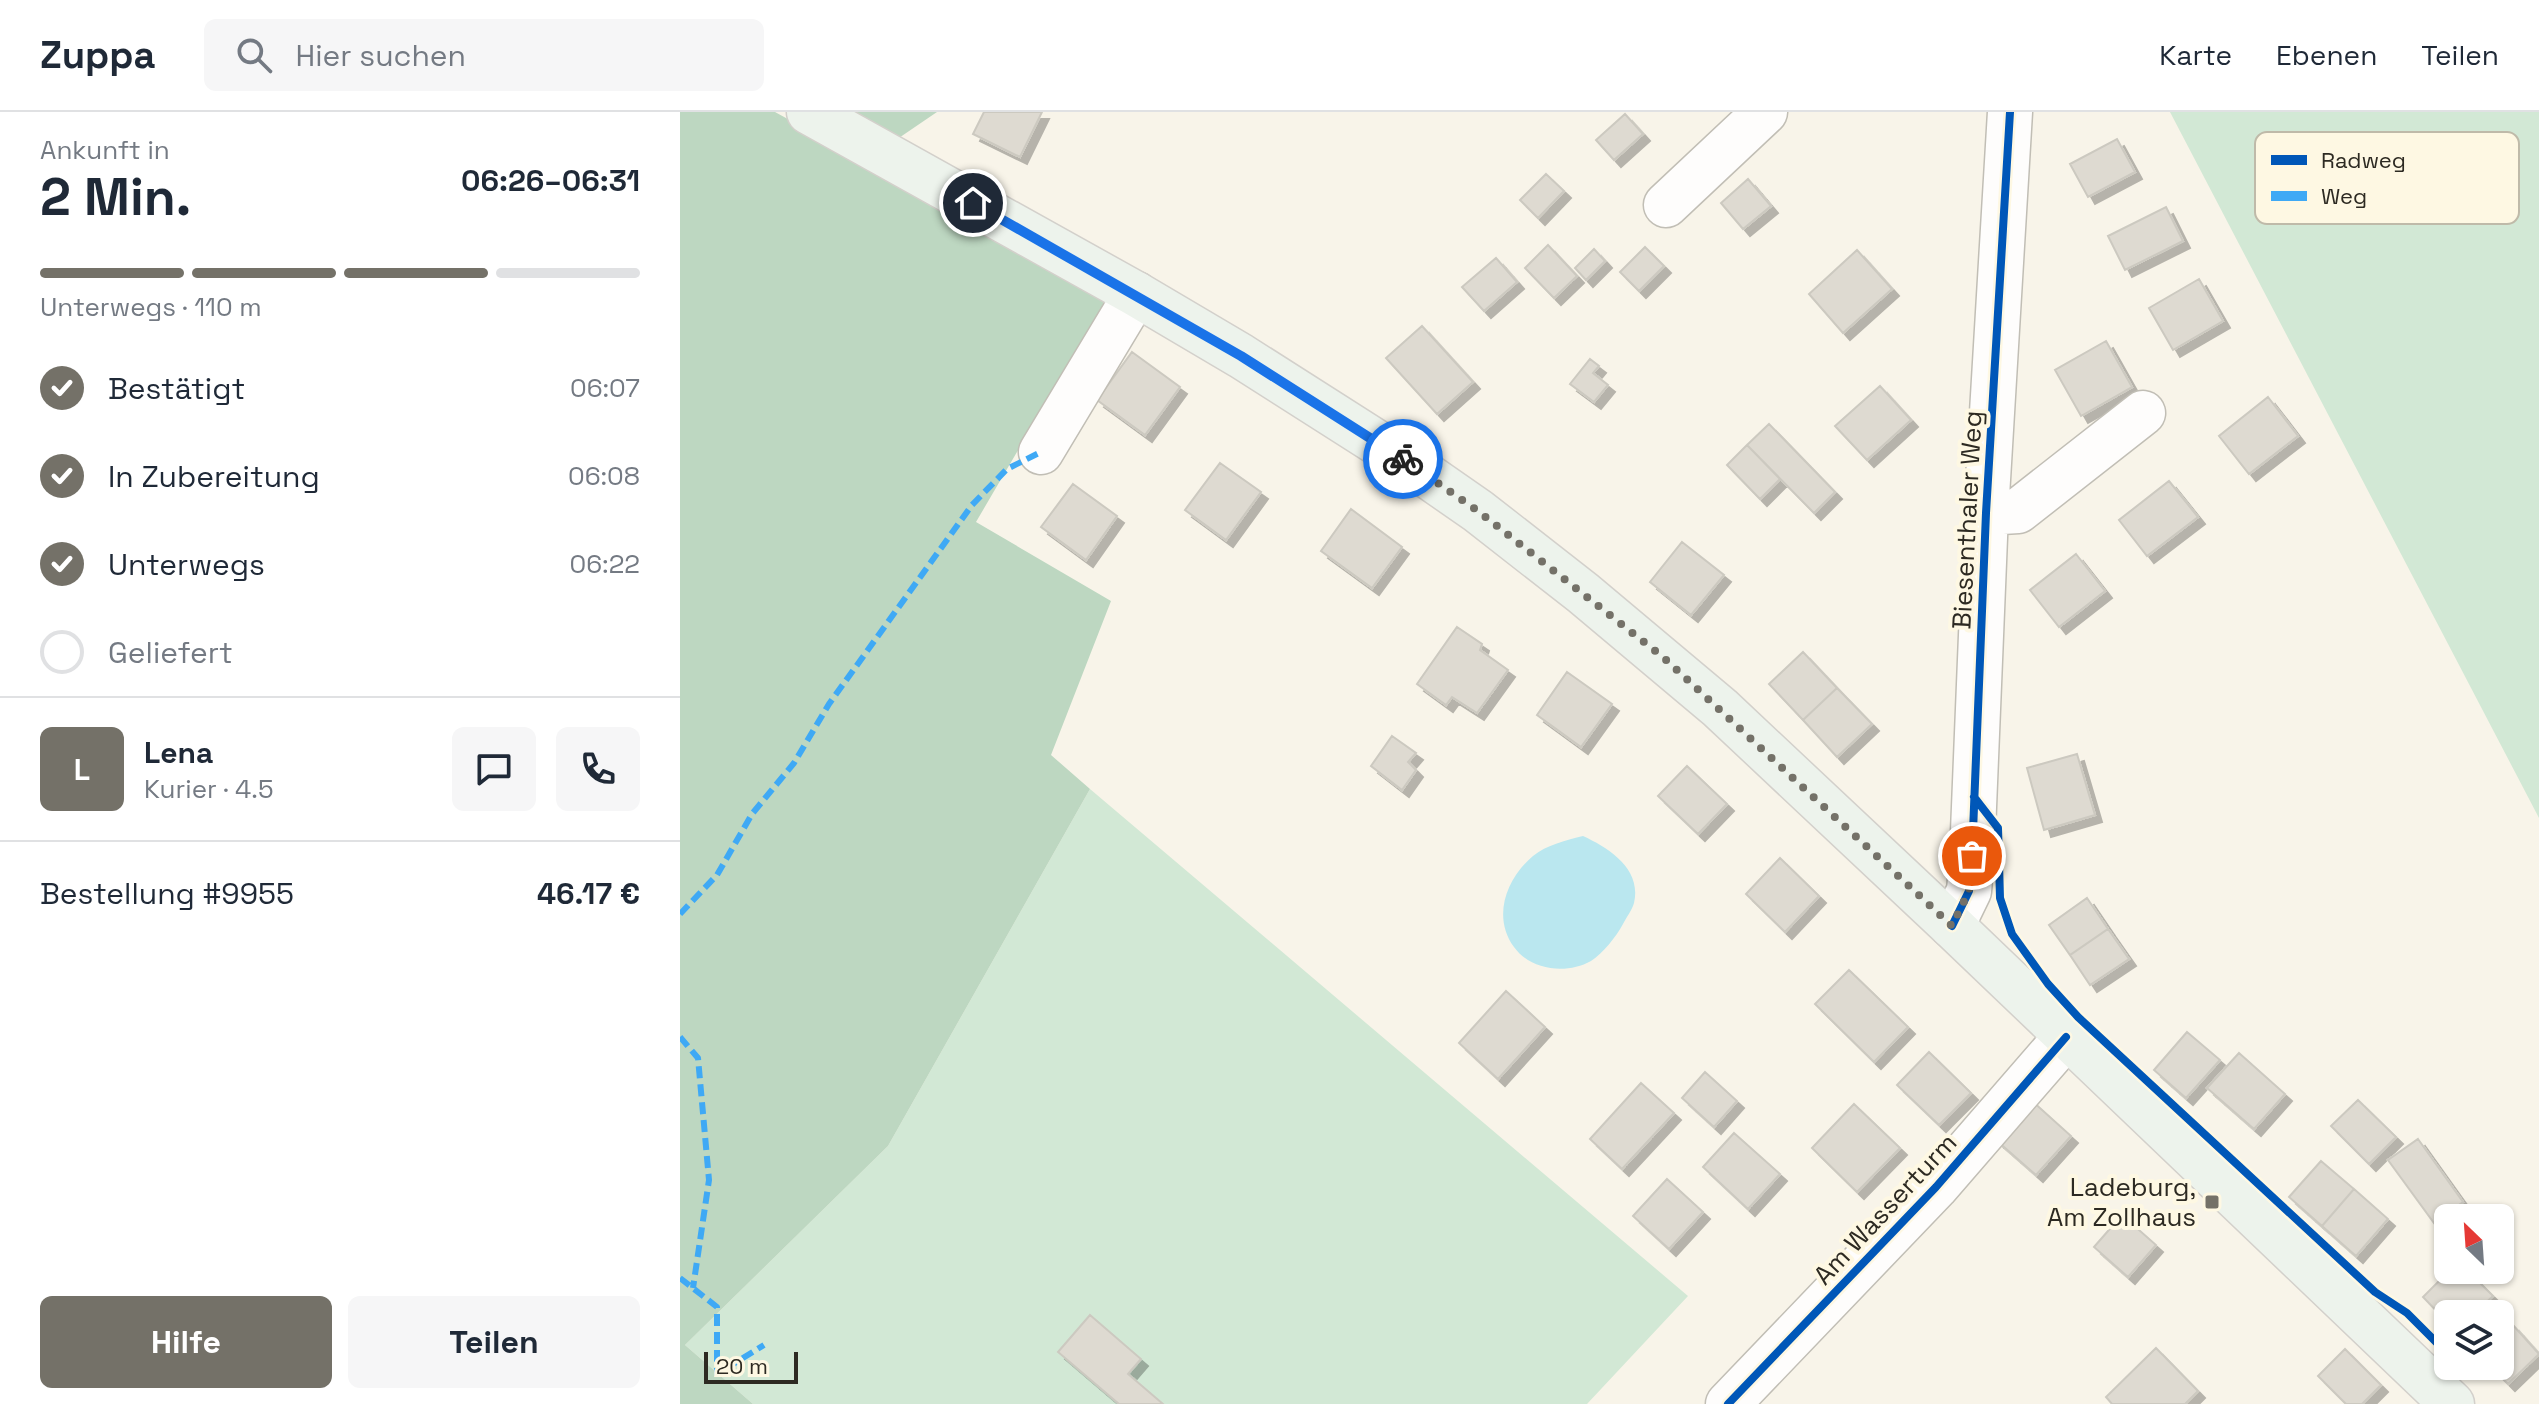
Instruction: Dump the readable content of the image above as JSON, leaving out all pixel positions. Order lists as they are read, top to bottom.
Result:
{
  "streets": {
    "street": ["Biesenthaler Weg", "Am Wasserturm"]
  },
  "places": {
    "transit": ["Ladeburg, Am Zollhaus"]
  },
  "legend": ["Radweg", "Weg"],
  "scale_bar": "20 m",
  "north": "top left",
  "page": {
    "header": "Zuppa",
    "search": "Hier suchen",
    "nav": ["Karte", "Ebenen", "Teilen"],
    "heading": ["2 Min.", "Ankunft in", "06:26–06:31"],
    "panel": [
      "Lena",
      "Kurier · 4.5",
      "Bestellung #9955",
      "46.17 €"
    ],
    "bar": "Unterwegs · 110 m",
    "list": [
      ["Bestätigt", "06:07"],
      ["In Zubereitung", "06:08"],
      ["Unterwegs", "06:22"],
      "Geliefert"
    ],
    "round": "L",
    "buttons": ["Hilfe", "Teilen"],
    "scale": "20 m"
  }
}
